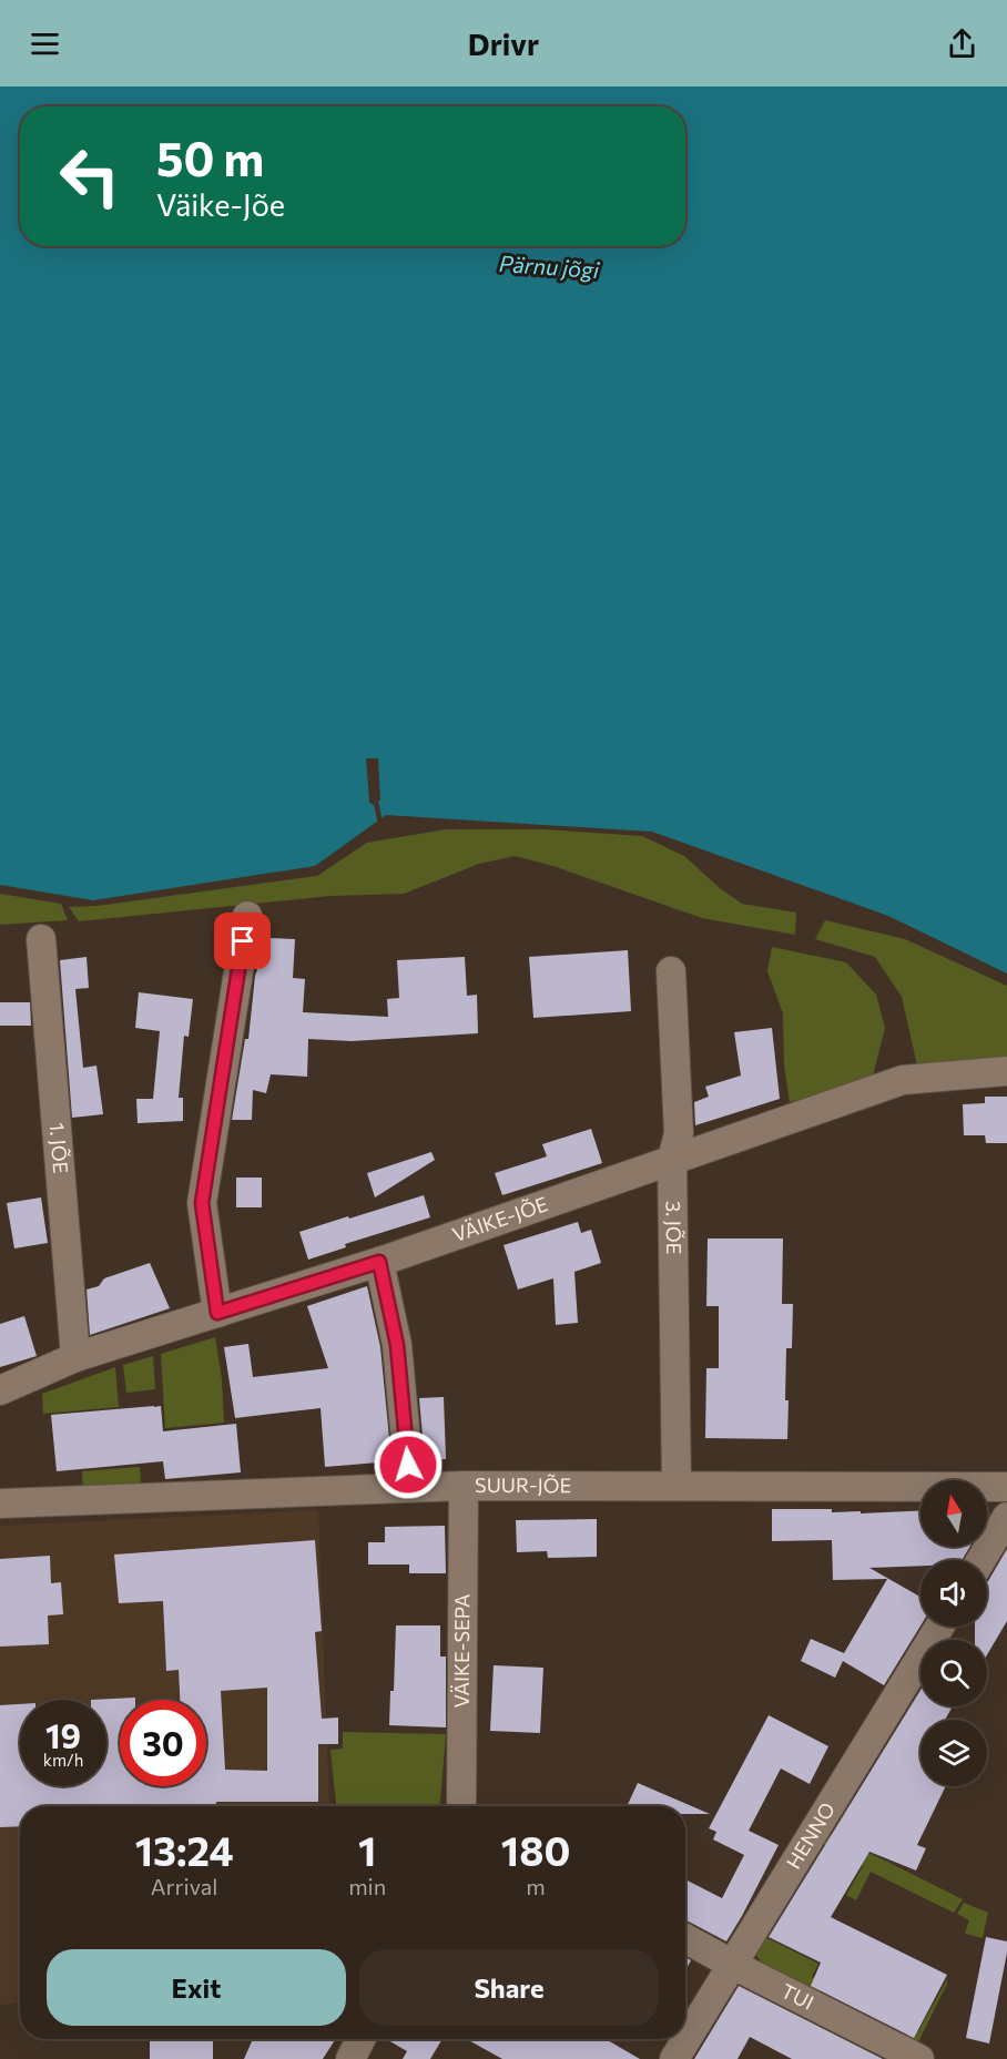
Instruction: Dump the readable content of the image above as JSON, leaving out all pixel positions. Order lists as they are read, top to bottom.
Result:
{
  "streets": {
    "street": [
      "1. JÕE",
      "VÄIKE-JÕE",
      "3. JÕE",
      "SUUR-JÕE",
      "VÄIKE-SEPA",
      "HENNO",
      "TUI"
    ]
  },
  "crossings": [
    ["1. JÕE", "VÄIKE-JÕE"],
    ["VÄIKE-JÕE", "3. JÕE"],
    ["3. JÕE", "SUUR-JÕE"],
    ["SUUR-JÕE", "VÄIKE-SEPA"],
    ["HENNO", "TUI"]
  ],
  "water": ["Pärnu jõgi"],
  "north": "top",
  "page": {
    "header": "Drivr",
    "turn": ["50 m", "Väike-Jõe"],
    "speed": "19 km/h",
    "limit": "30",
    "eta": [
      "13:24",
      "Arrival",
      "1",
      "min",
      "180",
      "m"
    ],
    "buttons": ["Exit", "Share"]
  }
}
